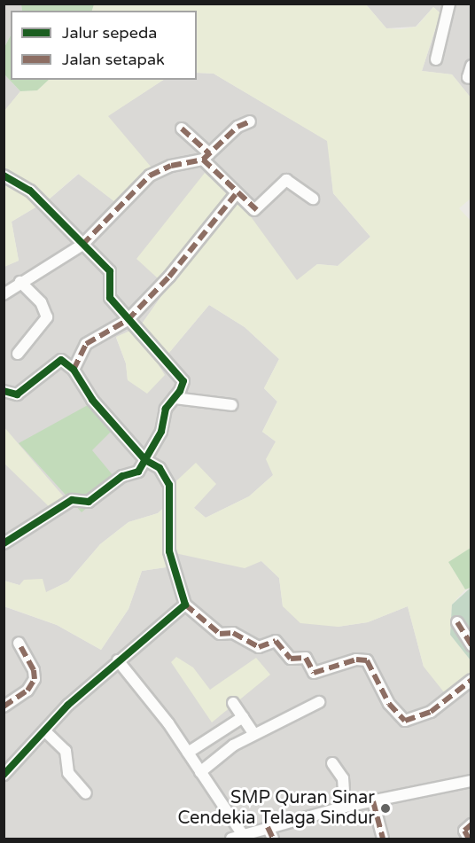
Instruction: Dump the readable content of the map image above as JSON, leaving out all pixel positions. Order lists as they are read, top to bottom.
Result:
{
  "places": ["SMP Quran Sinar Cendekia Telaga Sindur"],
  "legend": ["Jalur sepeda", "Jalan setapak"]
}
